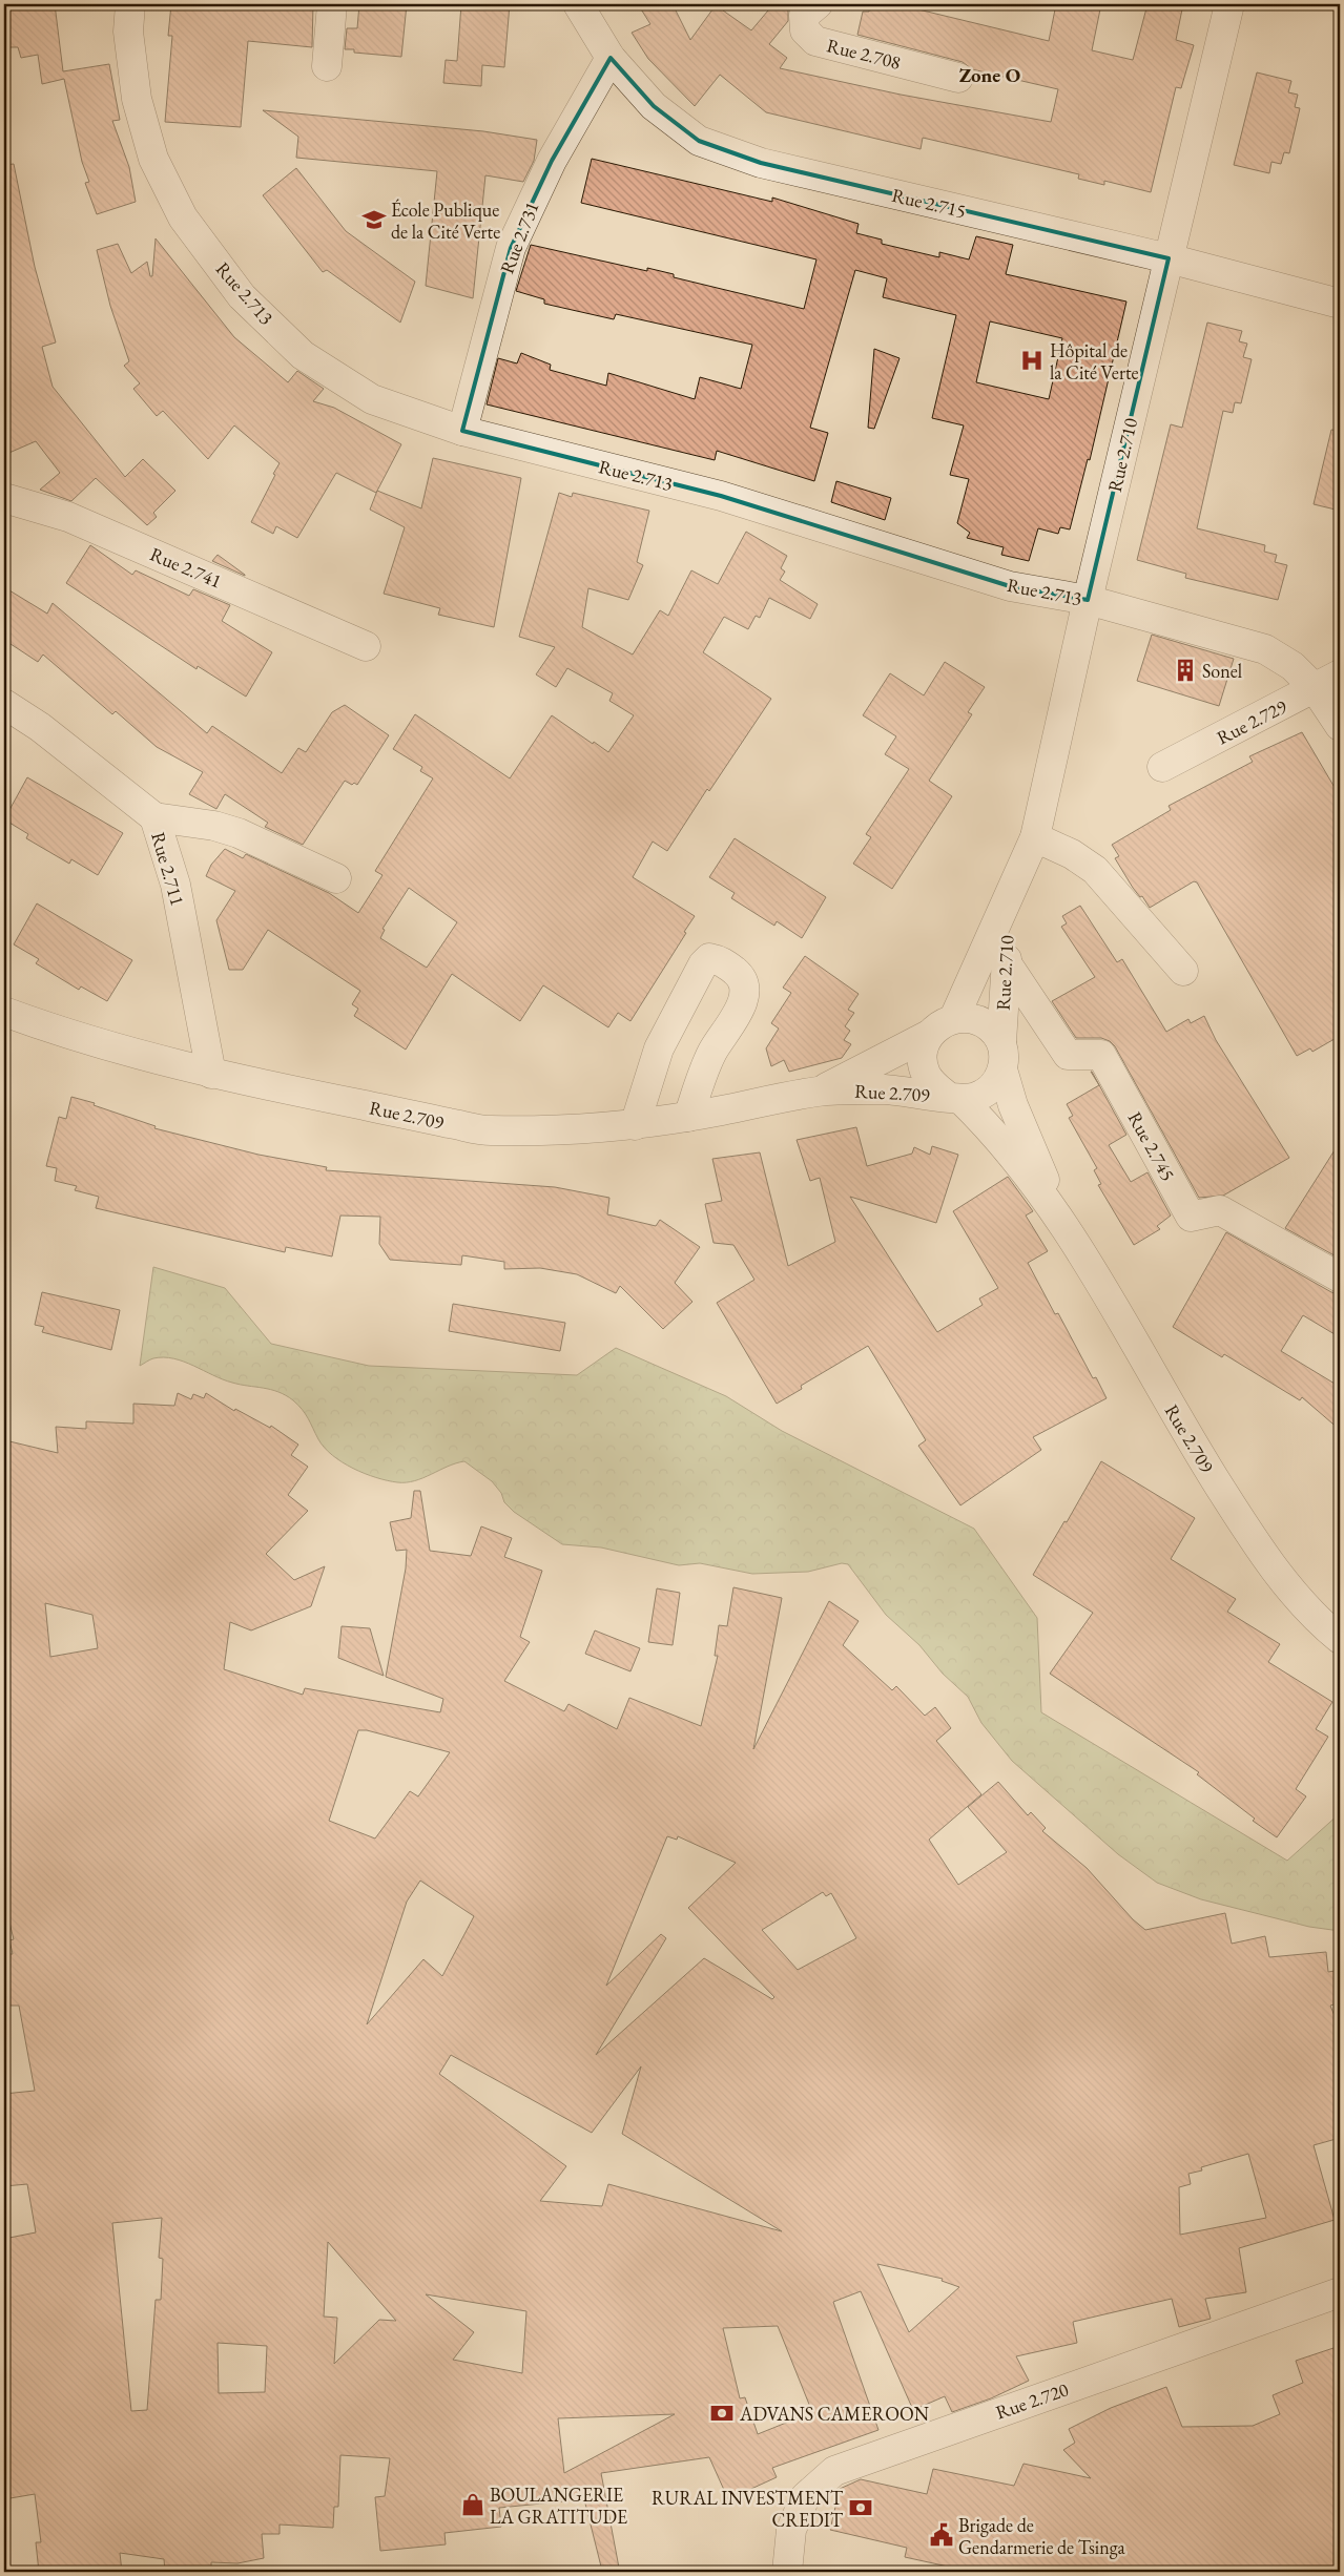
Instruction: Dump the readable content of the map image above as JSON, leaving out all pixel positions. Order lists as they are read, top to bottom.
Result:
{
  "streets": {
    "street": [
      "Rue 2.708",
      "Rue 2.715",
      "Rue 2.731",
      "Rue 2.713",
      "Rue 2.710",
      "Rue 2.741",
      "Rue 2.729",
      "Rue 2.711",
      "Rue 2.709",
      "Rue 2.745",
      "Rue 2.720"
    ]
  },
  "crossings": [
    ["Rue 2.715", "Rue 2.731"],
    ["Rue 2.715", "Rue 2.710"],
    ["Rue 2.731", "Rue 2.713"],
    ["Rue 2.713", "Rue 2.710"],
    ["Rue 2.713", "Rue 2.729"],
    ["Rue 2.710", "Rue 2.709"],
    ["Rue 2.710", "Rue 2.745"],
    ["Rue 2.711", "Rue 2.709"]
  ],
  "districts": ["Zone O"],
  "places": {
    "school or university": ["École Publique de la Cité Verte"],
    "hospital": ["Hôpital de la Cité Verte"],
    "building": ["Sonel"],
    "bank": ["ADVANS CAMEROON", "RURAL INVESTMENT CREDIT"],
    "shop": ["BOULANGERIE LA GRATITUDE"],
    "public building": ["Brigade de Gendarmerie de Tsinga"]
  }
}
